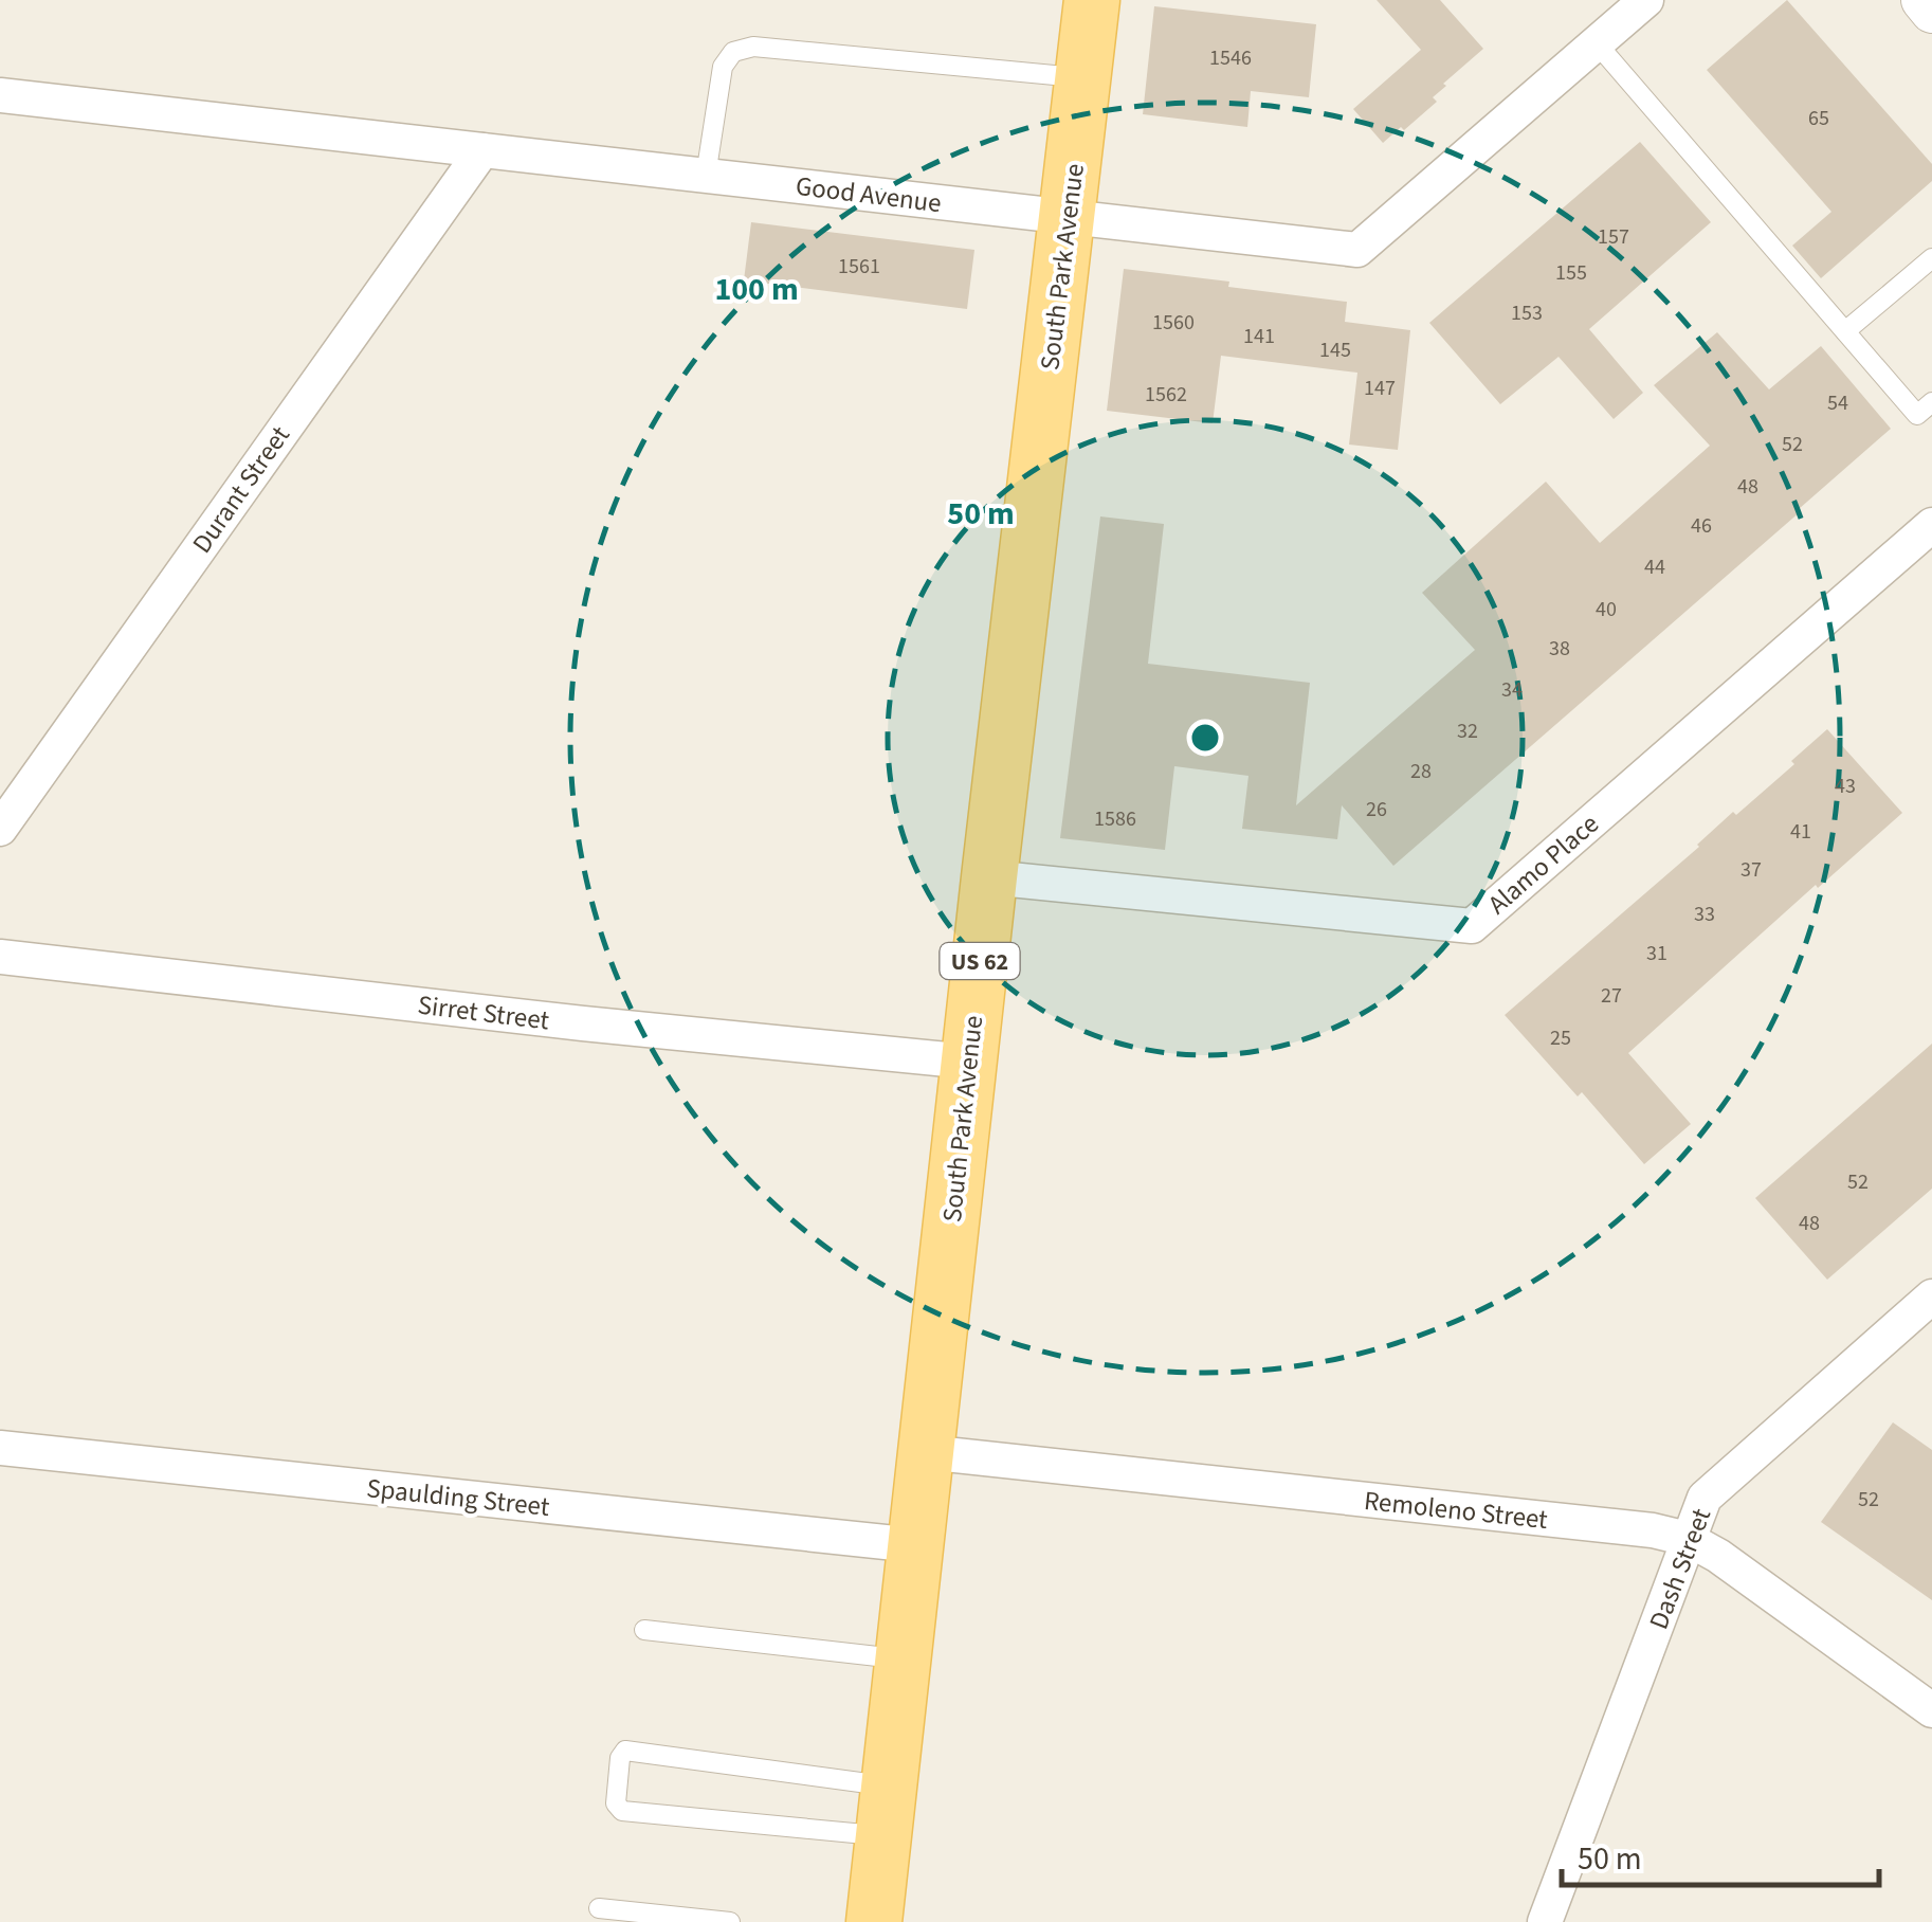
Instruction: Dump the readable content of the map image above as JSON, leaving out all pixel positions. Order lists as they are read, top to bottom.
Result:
{
  "streets": {
    "main road": ["South Park Avenue", "US 62"],
    "street": [
      "Good Avenue",
      "Durant Street",
      "Alamo Place",
      "Sirret Street",
      "Spaulding Street",
      "Remoleno Street",
      "Dash Street"
    ]
  },
  "crossings": [
    ["Good Avenue", "South Park Avenue"],
    ["Good Avenue", "Durant Street"],
    ["South Park Avenue", "Alamo Place"],
    ["South Park Avenue", "Sirret Street"],
    ["South Park Avenue", "Spaulding Street"],
    ["South Park Avenue", "Remoleno Street"],
    ["Remoleno Street", "Dash Street"]
  ],
  "house_numbers": [
    "1546",
    "65",
    "157",
    "1561",
    "155",
    "153",
    "1560",
    "141",
    "145",
    "147",
    "1562",
    "54",
    "52",
    "48",
    "46",
    "44",
    "40",
    "38",
    "34",
    "32",
    "28",
    "43",
    "26",
    "1586",
    "41",
    "37",
    "33",
    "31",
    "27",
    "25",
    "52",
    "48",
    "52"
  ],
  "scale_bar": "50 m",
  "rings": ["100 m", "50 m"]
}
